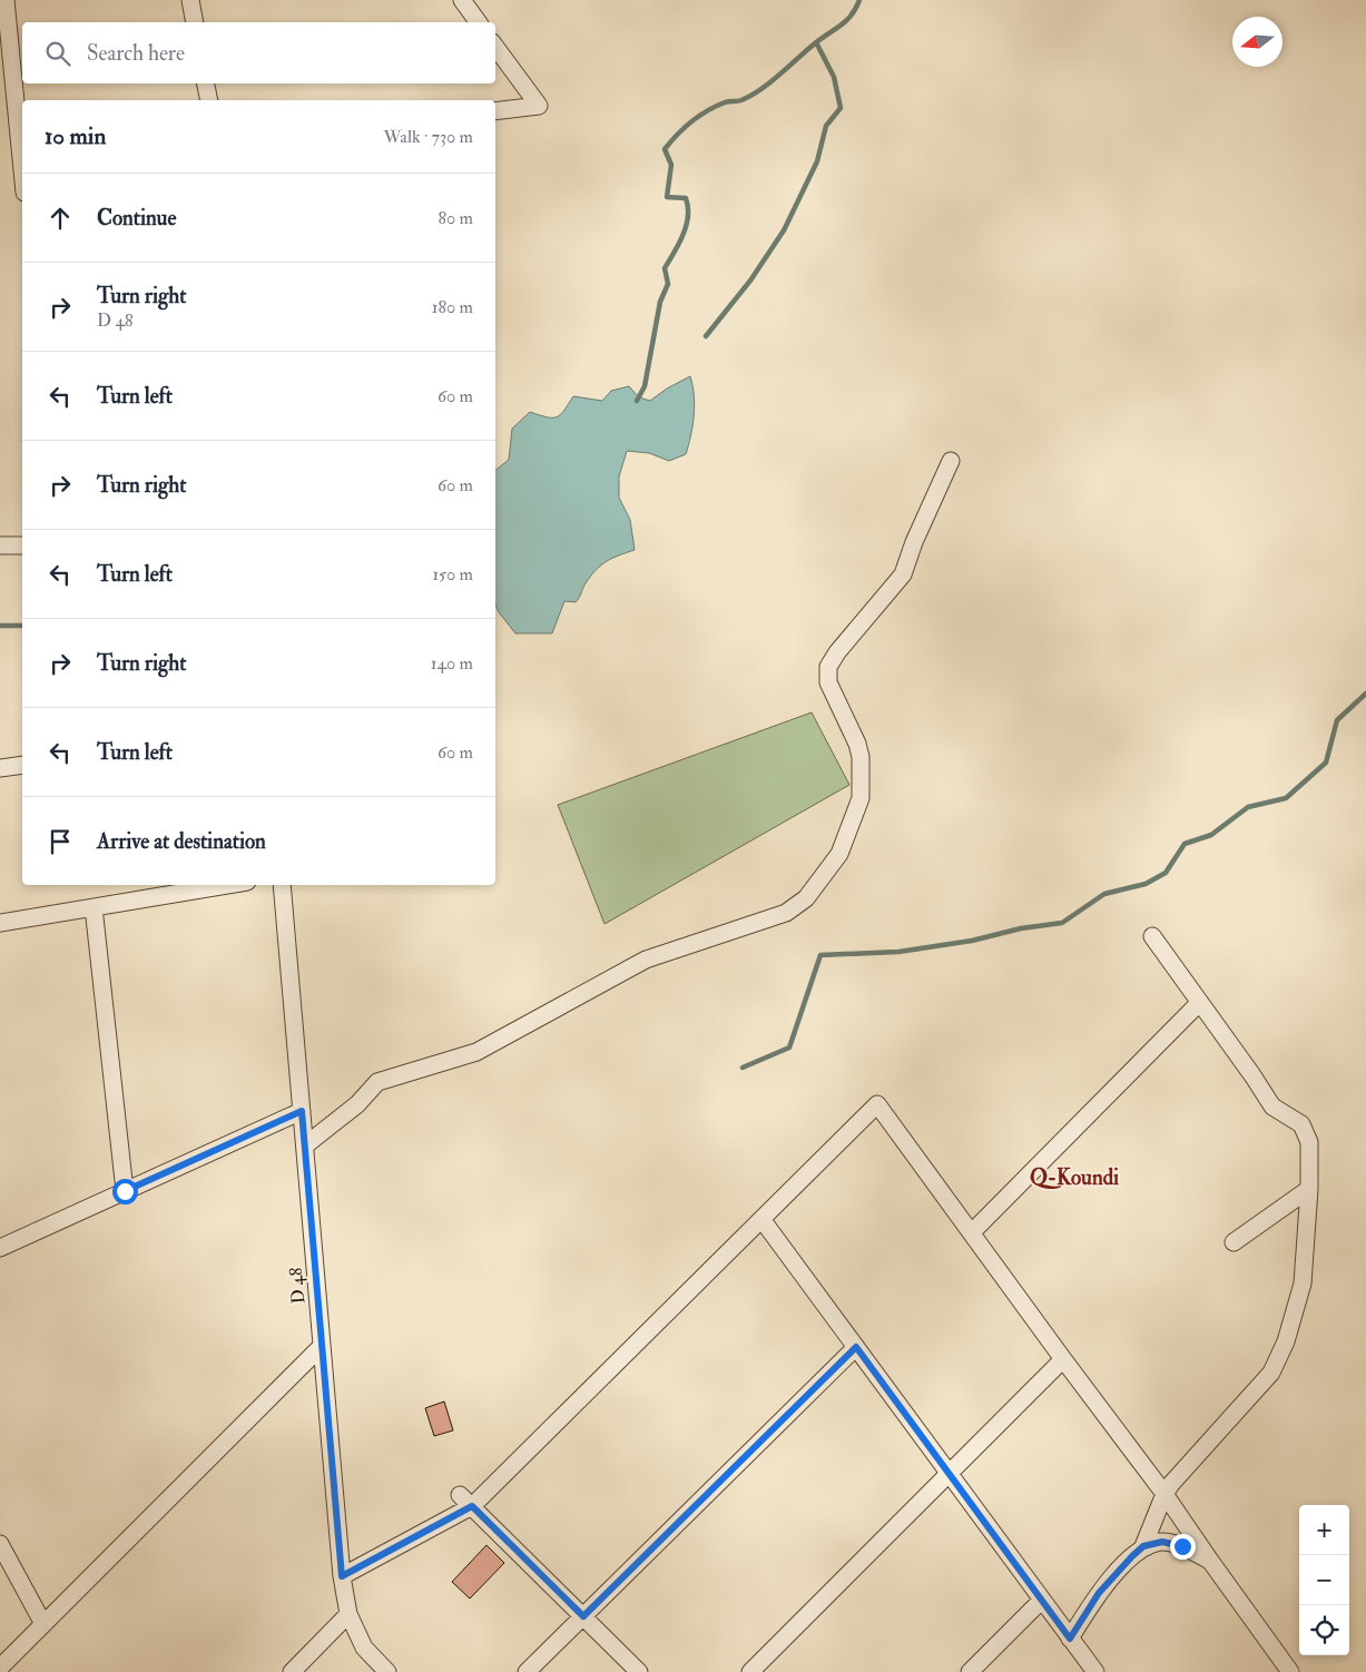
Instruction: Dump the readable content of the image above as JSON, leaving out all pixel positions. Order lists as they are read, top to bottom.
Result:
{
  "streets": {
    "street": ["D 48"]
  },
  "districts": ["Q-Koundi"],
  "north": "left",
  "page": {
    "search": "Search here",
    "heading": ["10 min", "Walk · 730 m"],
    "list": [
      ["Continue", "80 m"],
      ["Turn right", "D 48", "180 m"],
      ["Turn left", "60 m"],
      ["Turn right", "60 m"],
      ["Turn left", "150 m"],
      ["Turn right", "140 m"],
      ["Turn left", "60 m"],
      "Arrive at destination"
    ],
    "map_buttons": ["+", "−"]
  }
}
